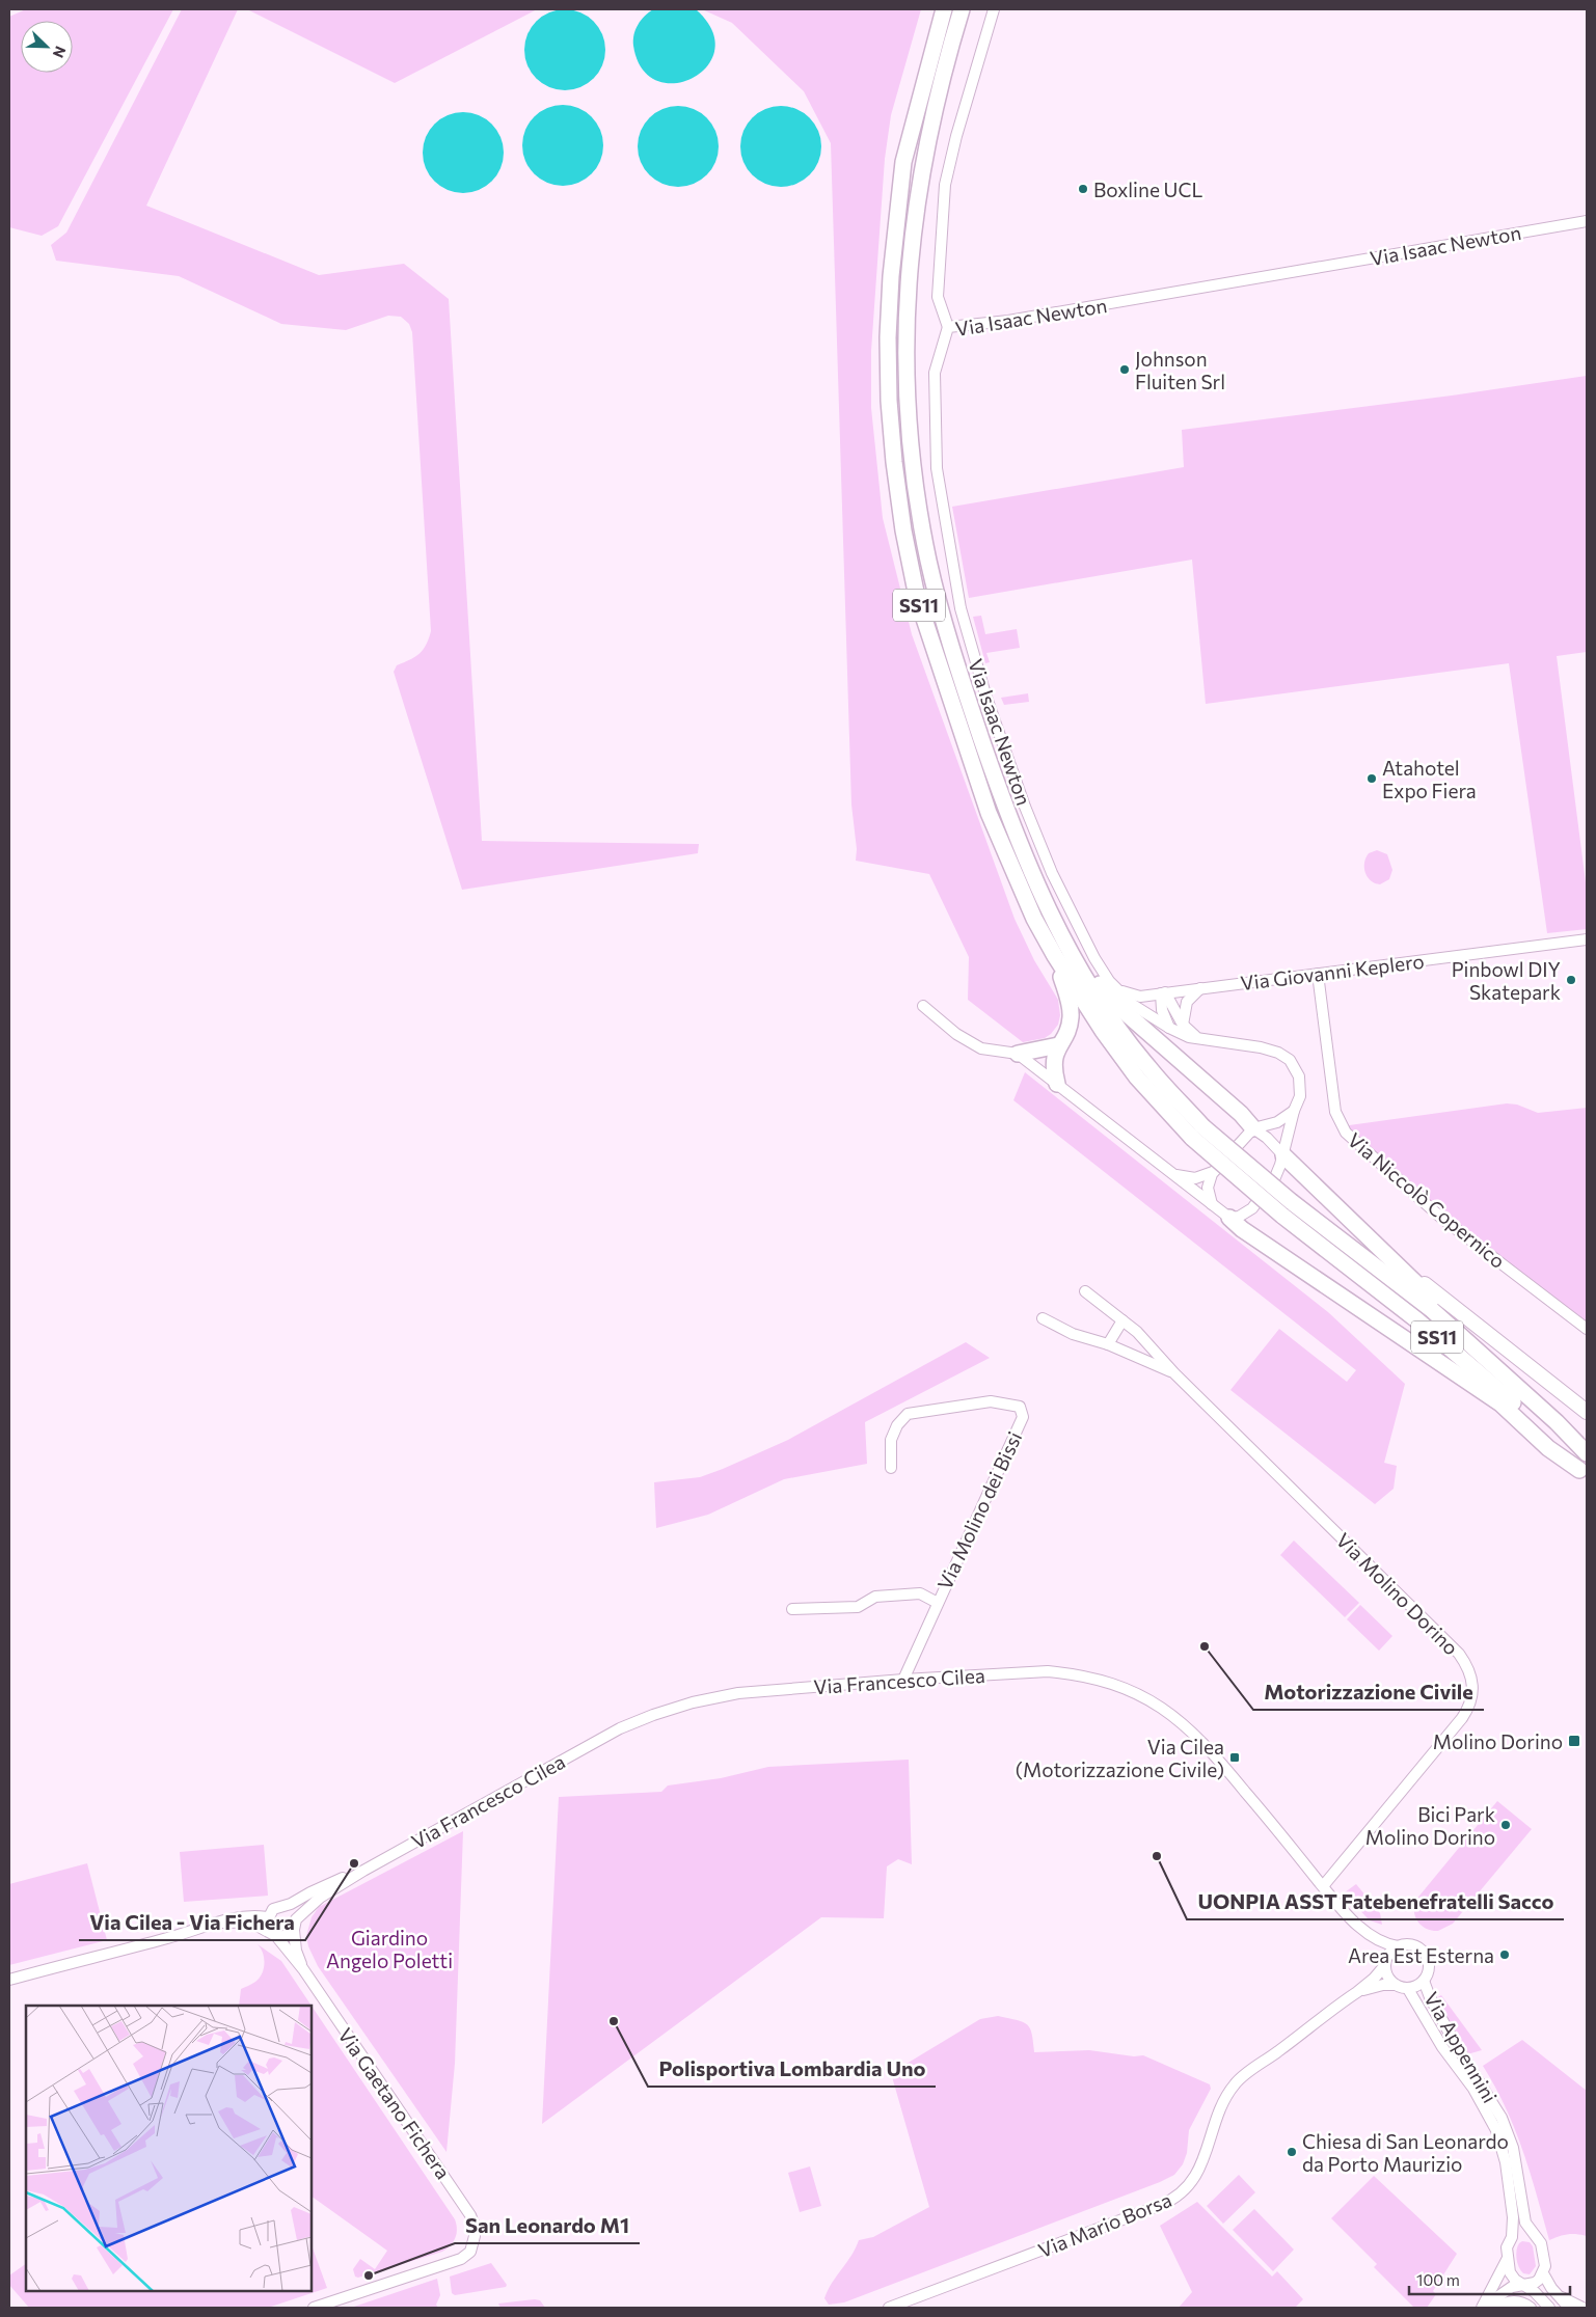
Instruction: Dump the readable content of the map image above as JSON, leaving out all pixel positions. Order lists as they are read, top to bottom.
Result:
{
  "streets": {
    "highway": ["SS11"],
    "street": [
      "Via Isaac Newton",
      "Via Giovanni Keplero",
      "Via Niccolò Copernico",
      "Via Molino dei Bissi",
      "Via Molino Dorino",
      "Via Francesco Cilea",
      "Via Appennini",
      "Via Gaetano Fichera",
      "Via Mario Borsa"
    ]
  },
  "crossings": [
    ["Via Isaac Newton", "Via Giovanni Keplero"],
    ["Via Giovanni Keplero", "Via Niccolò Copernico"],
    ["Via Molino dei Bissi", "Via Francesco Cilea"],
    ["Via Molino Dorino", "Via Francesco Cilea"],
    ["Via Francesco Cilea", "Via Appennini"],
    ["Via Francesco Cilea", "Via Gaetano Fichera"],
    ["Via Francesco Cilea", "Via Mario Borsa"],
    ["Via Appennini", "Via Mario Borsa"]
  ],
  "parks": ["Giardino Angelo Poletti"],
  "places": {
    "other": [
      "Boxline UCL",
      "Johnson Fluiten Srl",
      "Atahotel Expo Fiera",
      "Pinbowl DIY Skatepark",
      "Motorizzazione Civile",
      "Bici Park Molino Dorino",
      "UONPIA ASST Fatebenefratelli Sacco",
      "Via Cilea - Via Fichera",
      "Area Est Esterna",
      "Polisportiva Lombardia Uno",
      "Chiesa di San Leonardo da Porto Maurizio",
      "San Leonardo M1"
    ],
    "transit": ["Molino Dorino", "Via Cilea (Motorizzazione Civile)"]
  },
  "scale_bar": "100 m",
  "north": "bottom right"
}
